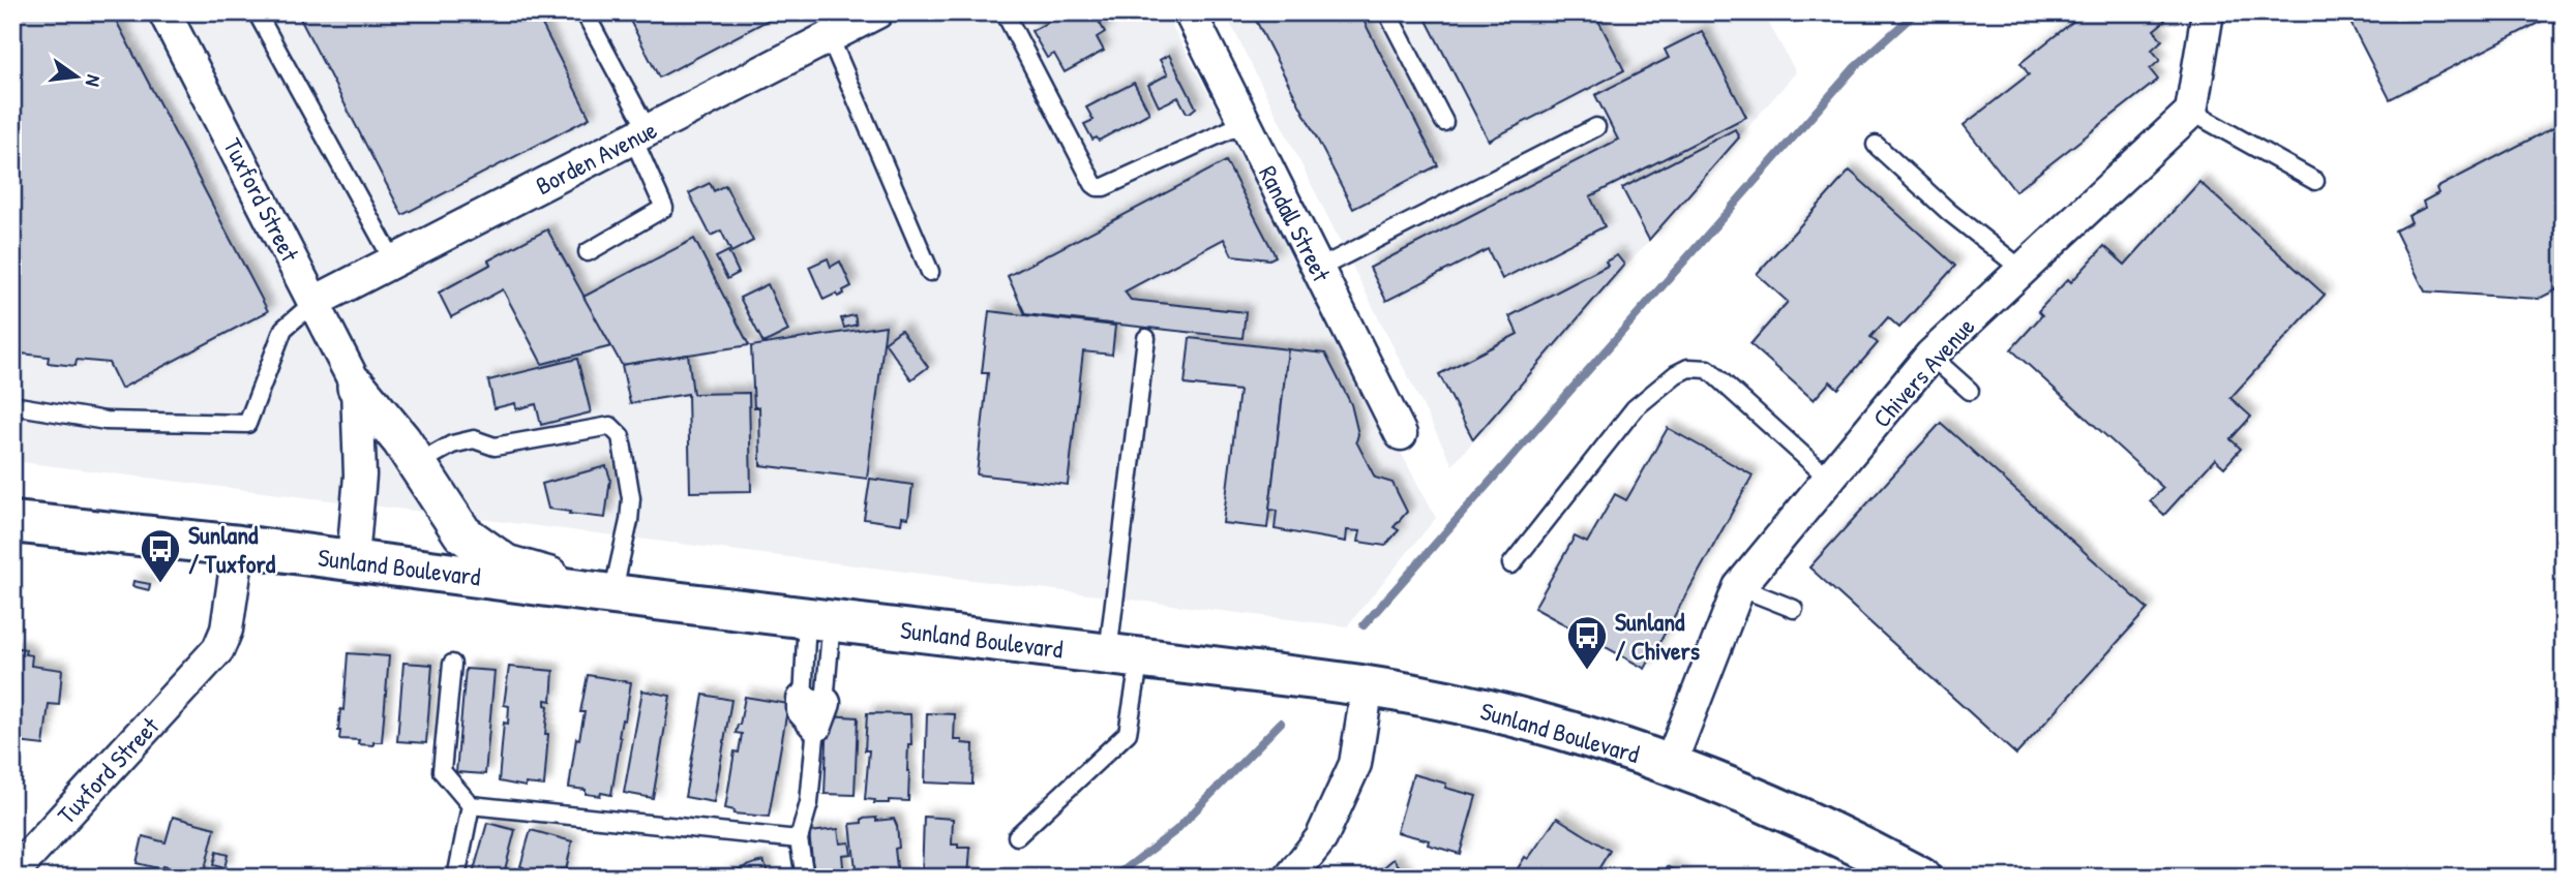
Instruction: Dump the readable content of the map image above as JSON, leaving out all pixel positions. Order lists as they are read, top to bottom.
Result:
{
  "streets": {
    "main road": ["Sunland Boulevard"],
    "street": [
      "Borden Avenue",
      "Tuxford Street",
      "Randall Street",
      "Chivers Avenue"
    ]
  },
  "crossings": [
    ["Borden Avenue", "Tuxford Street"],
    ["Tuxford Street", "Sunland Boulevard"],
    ["Chivers Avenue", "Sunland Boulevard"]
  ],
  "places": {
    "bus stop": ["Sunland / Tuxford", "Sunland / Chivers"]
  },
  "north": "right"
}
